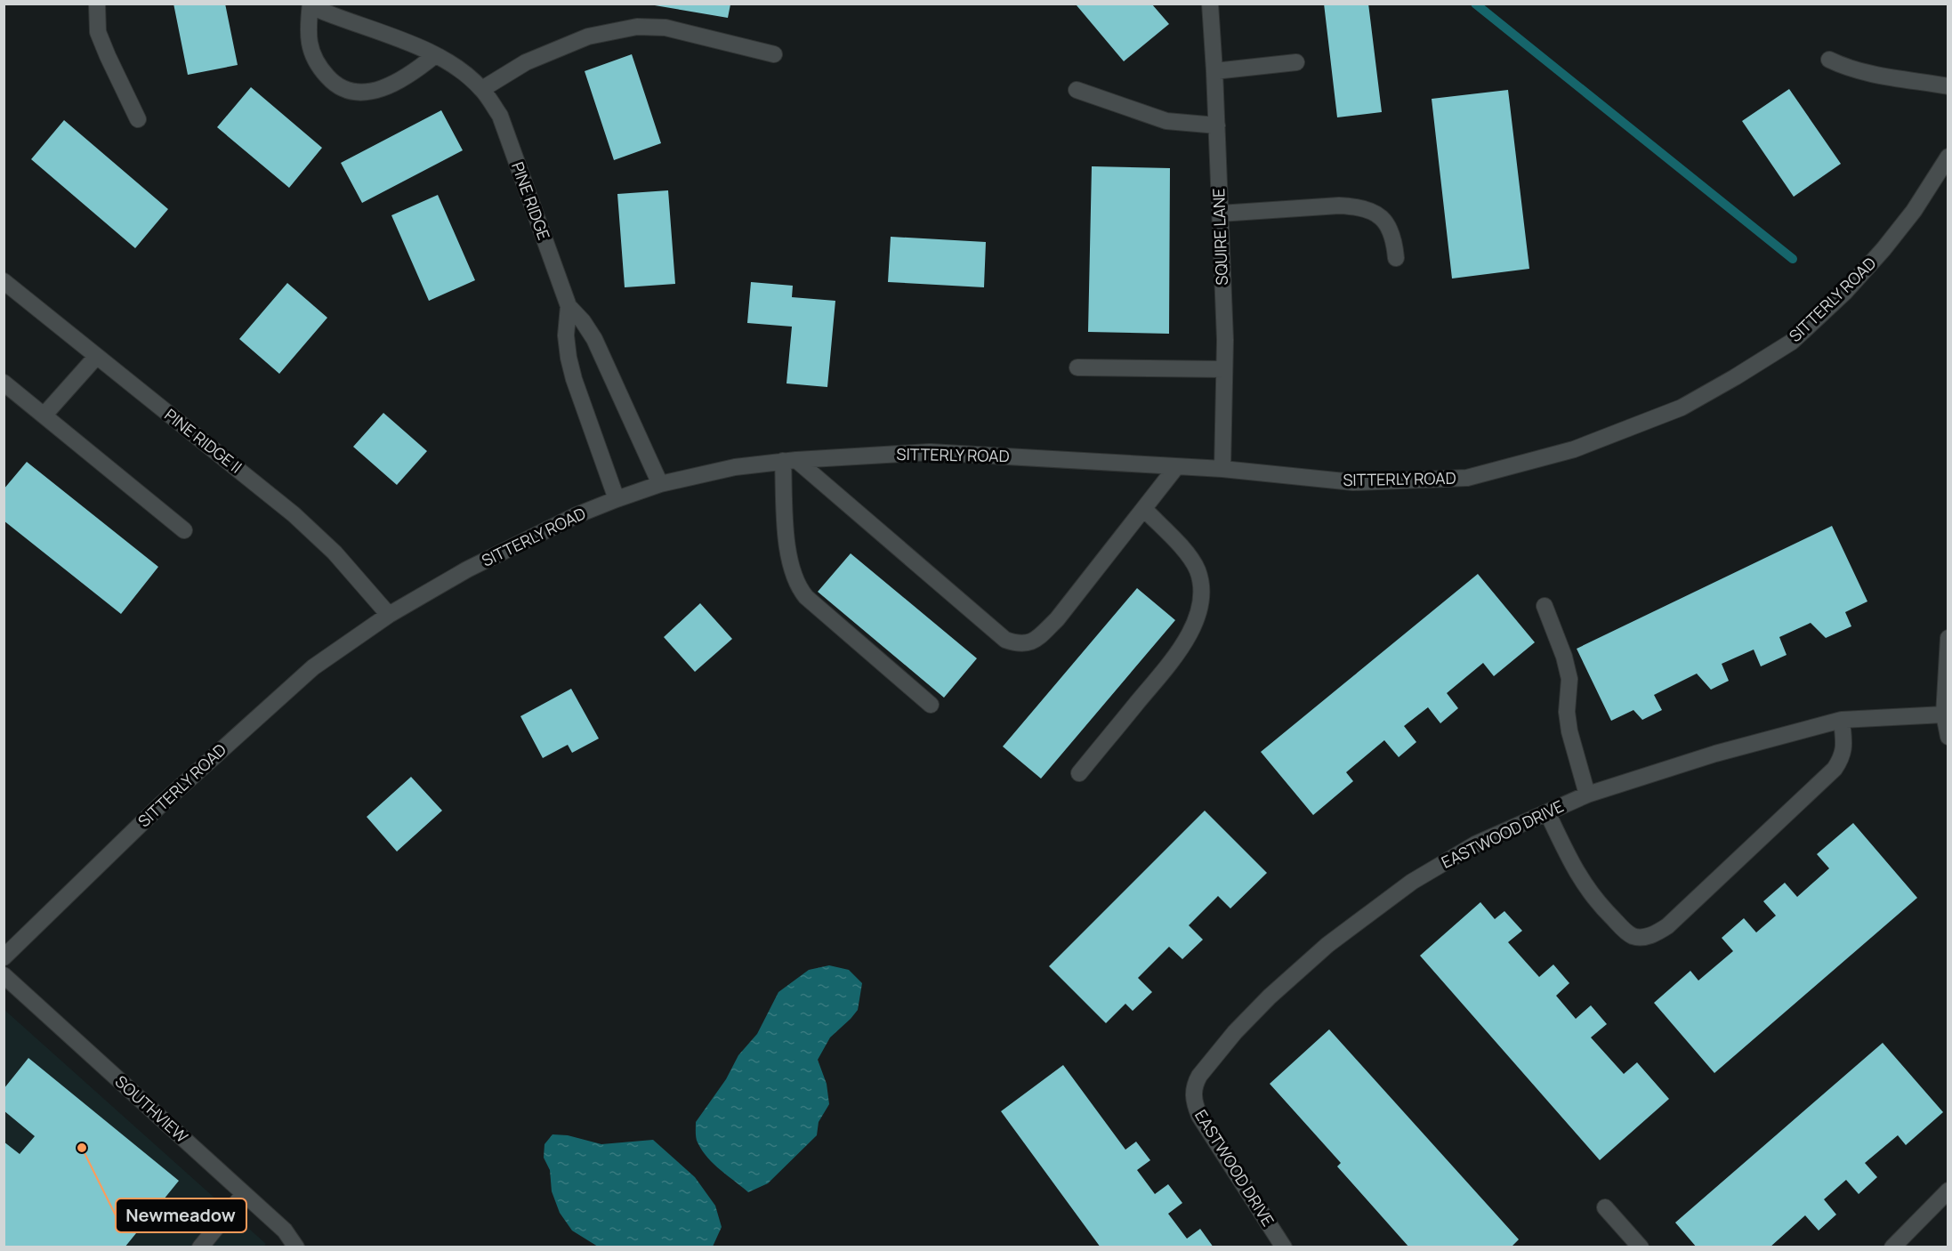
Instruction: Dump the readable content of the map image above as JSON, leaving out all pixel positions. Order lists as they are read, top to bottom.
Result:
{
  "streets": {
    "street": [
      "PINE RIDGE",
      "SQUIRE LANE",
      "SITTERLY ROAD",
      "PINE RIDGE II",
      "EASTWOOD DRIVE",
      "SOUTHVIEW"
    ]
  },
  "crossings": [
    ["PINE RIDGE", "SITTERLY ROAD"],
    ["SQUIRE LANE", "SITTERLY ROAD"],
    ["SITTERLY ROAD", "PINE RIDGE II"]
  ],
  "places": ["Newmeadow"]
}
